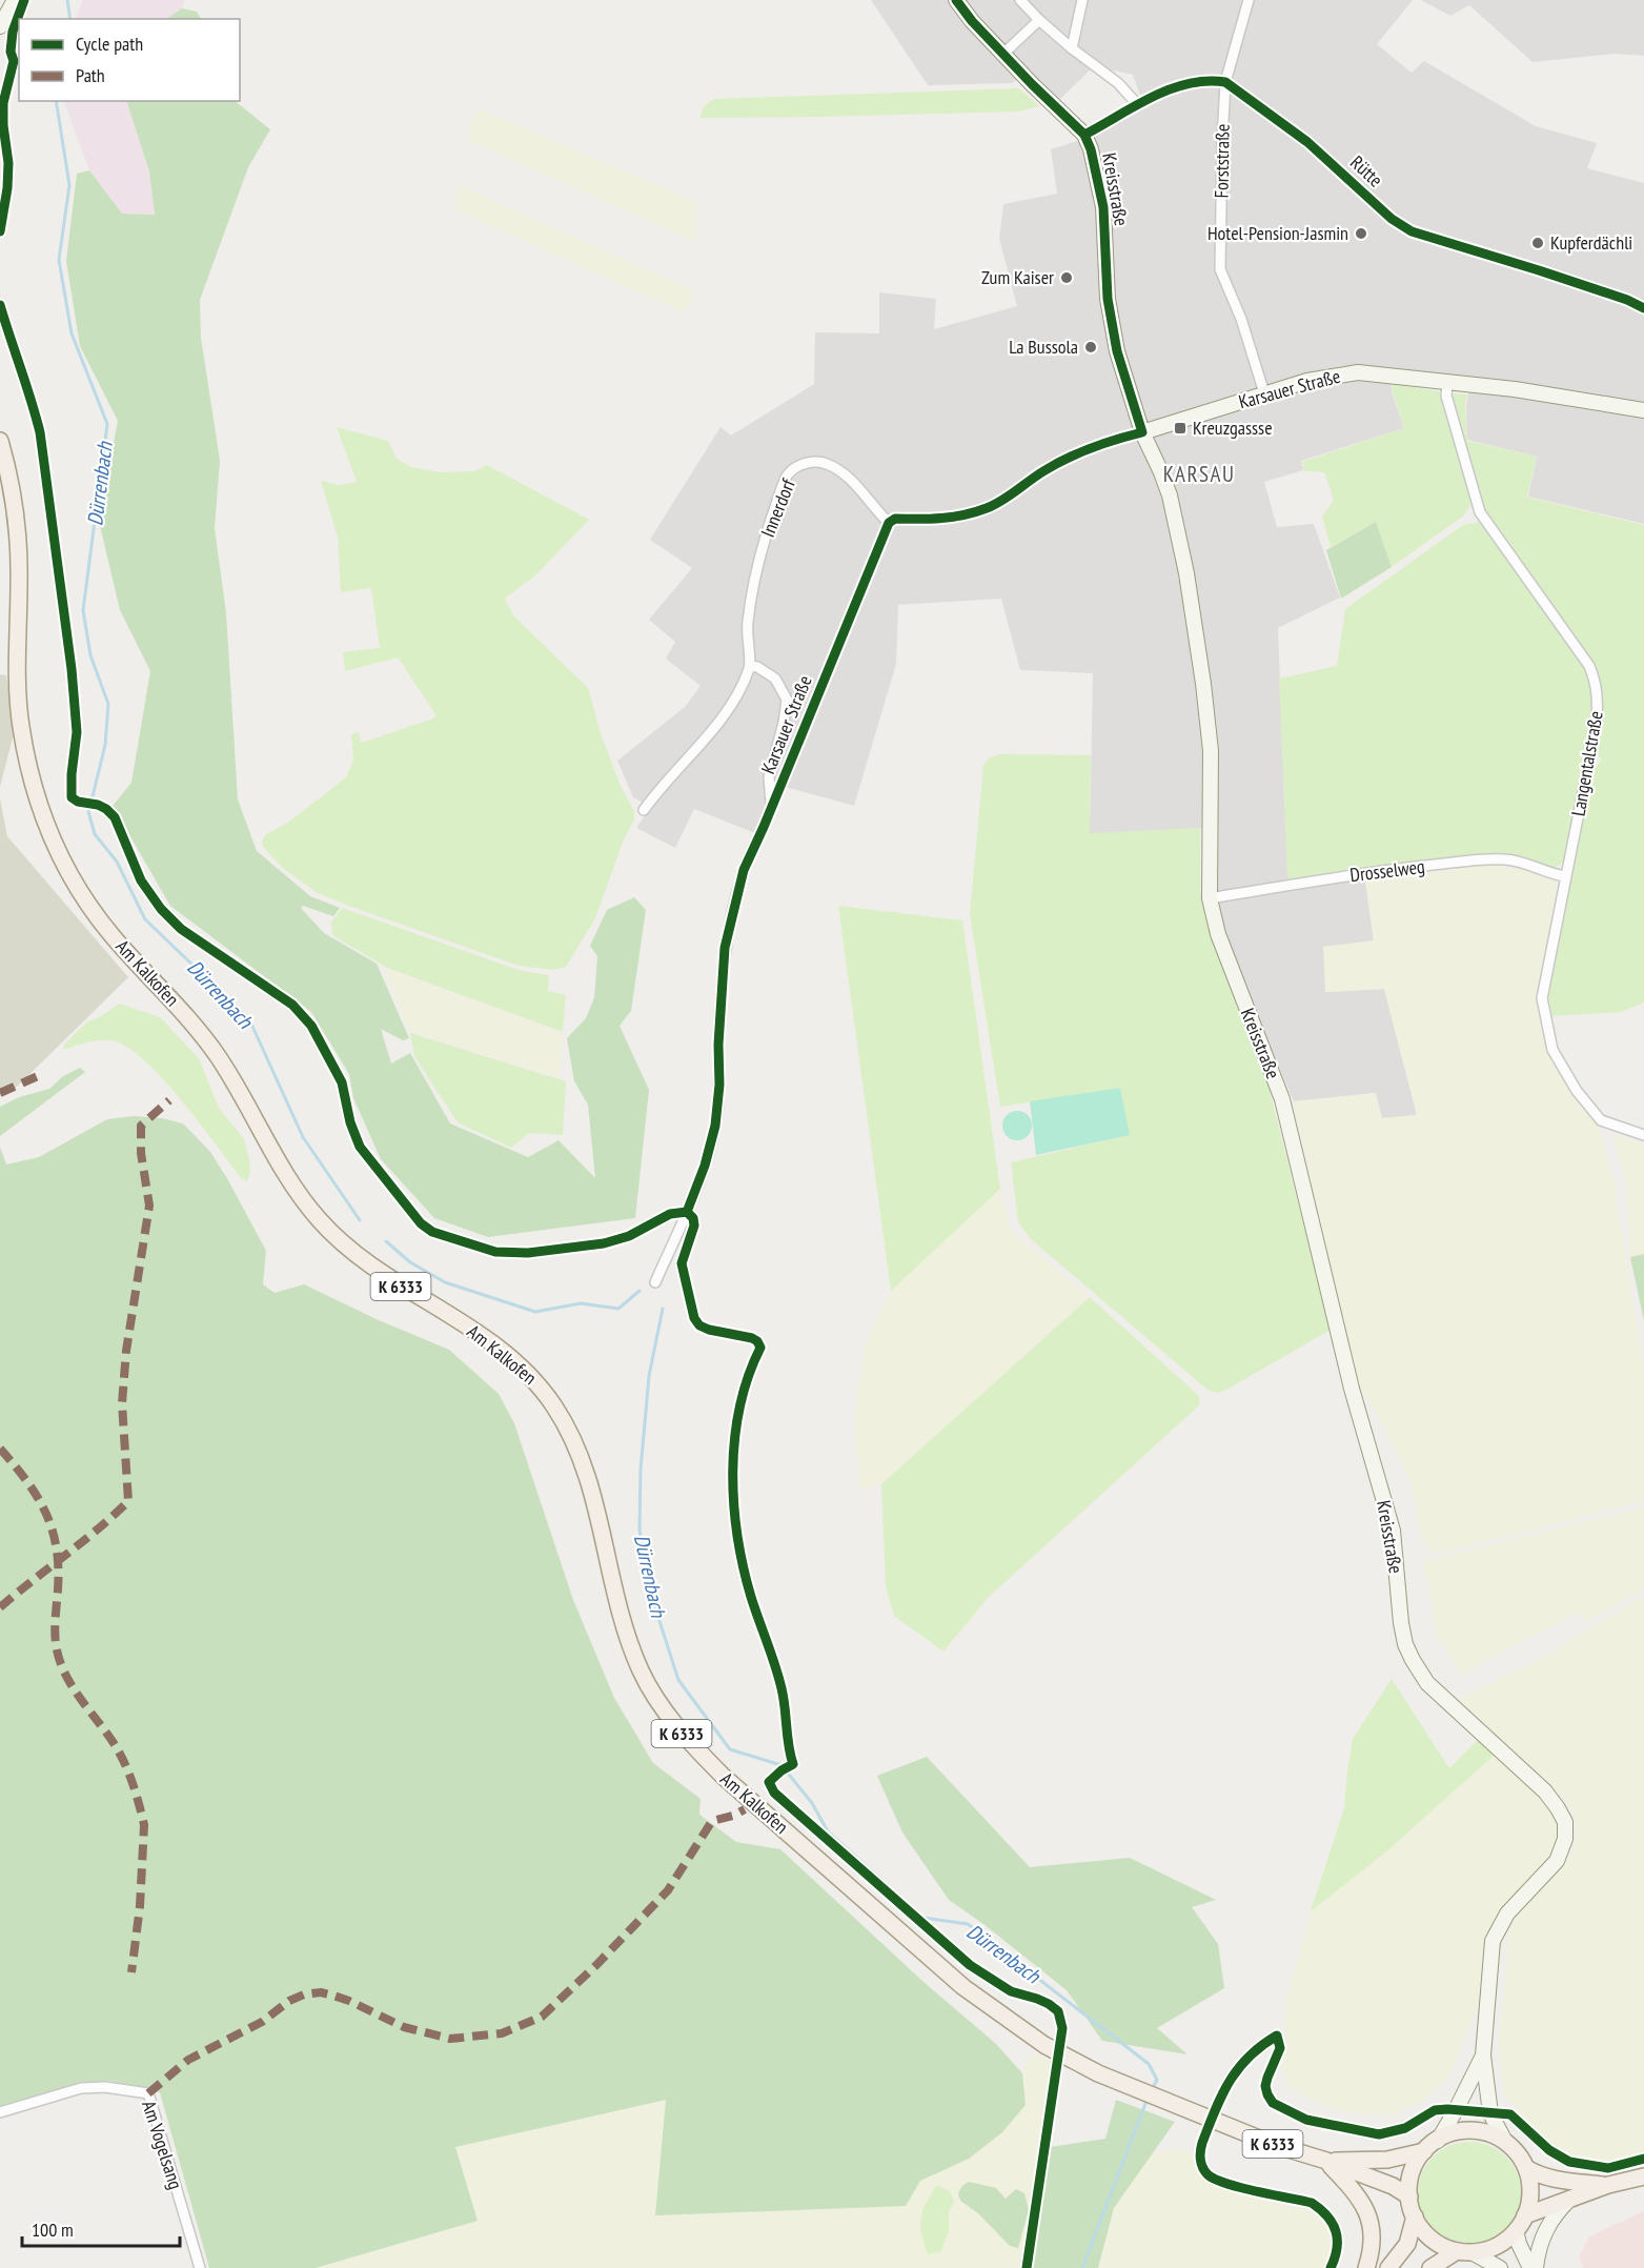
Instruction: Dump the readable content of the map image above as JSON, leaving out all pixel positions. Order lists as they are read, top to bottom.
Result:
{
  "streets": {
    "main road": ["Am Kalkofen", "K 6333"],
    "street": [
      "Forststraße",
      "Rütte",
      "Kreisstraße",
      "Karsauer Straße",
      "Innerdorf",
      "Langentalstraße",
      "Drosselweg",
      "Am Vogelsang"
    ]
  },
  "crossings": [
    ["Forststraße", "Rütte"],
    ["Forststraße", "Karsauer Straße"],
    ["Kreisstraße", "Karsauer Straße"],
    ["Kreisstraße", "Drosselweg"],
    ["Kreisstraße", "Am Kalkofen"],
    ["Karsauer Straße", "Innerdorf"],
    ["Karsauer Straße", "Langentalstraße"],
    ["Langentalstraße", "Drosselweg"]
  ],
  "districts": ["KARSAU"],
  "water": ["Dürrenbach"],
  "places": {
    "other": [
      "Hotel-Pension-Jasmin",
      "Kupferdächli",
      "Zum Kaiser",
      "La Bussola"
    ],
    "transit": ["Kreuzgassse"]
  },
  "legend": ["Cycle path", "Path"],
  "scale_bar": "100 m"
}
